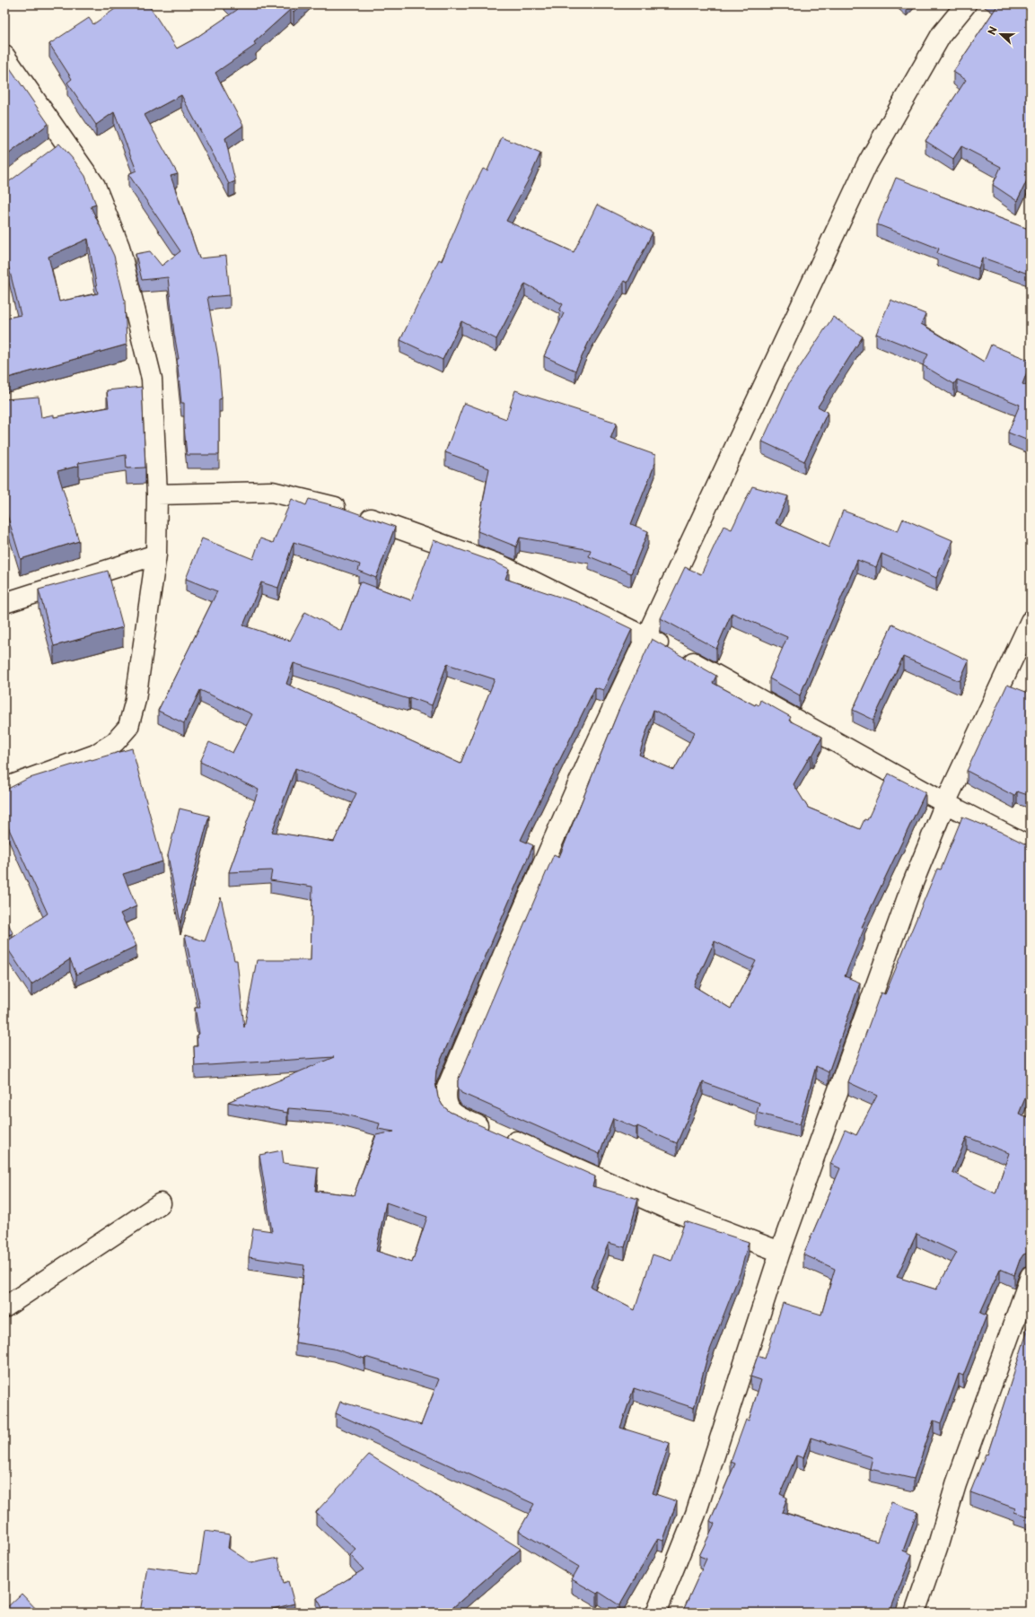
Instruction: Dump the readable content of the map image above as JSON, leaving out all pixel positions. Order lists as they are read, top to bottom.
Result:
{
  "north": "left"
}
